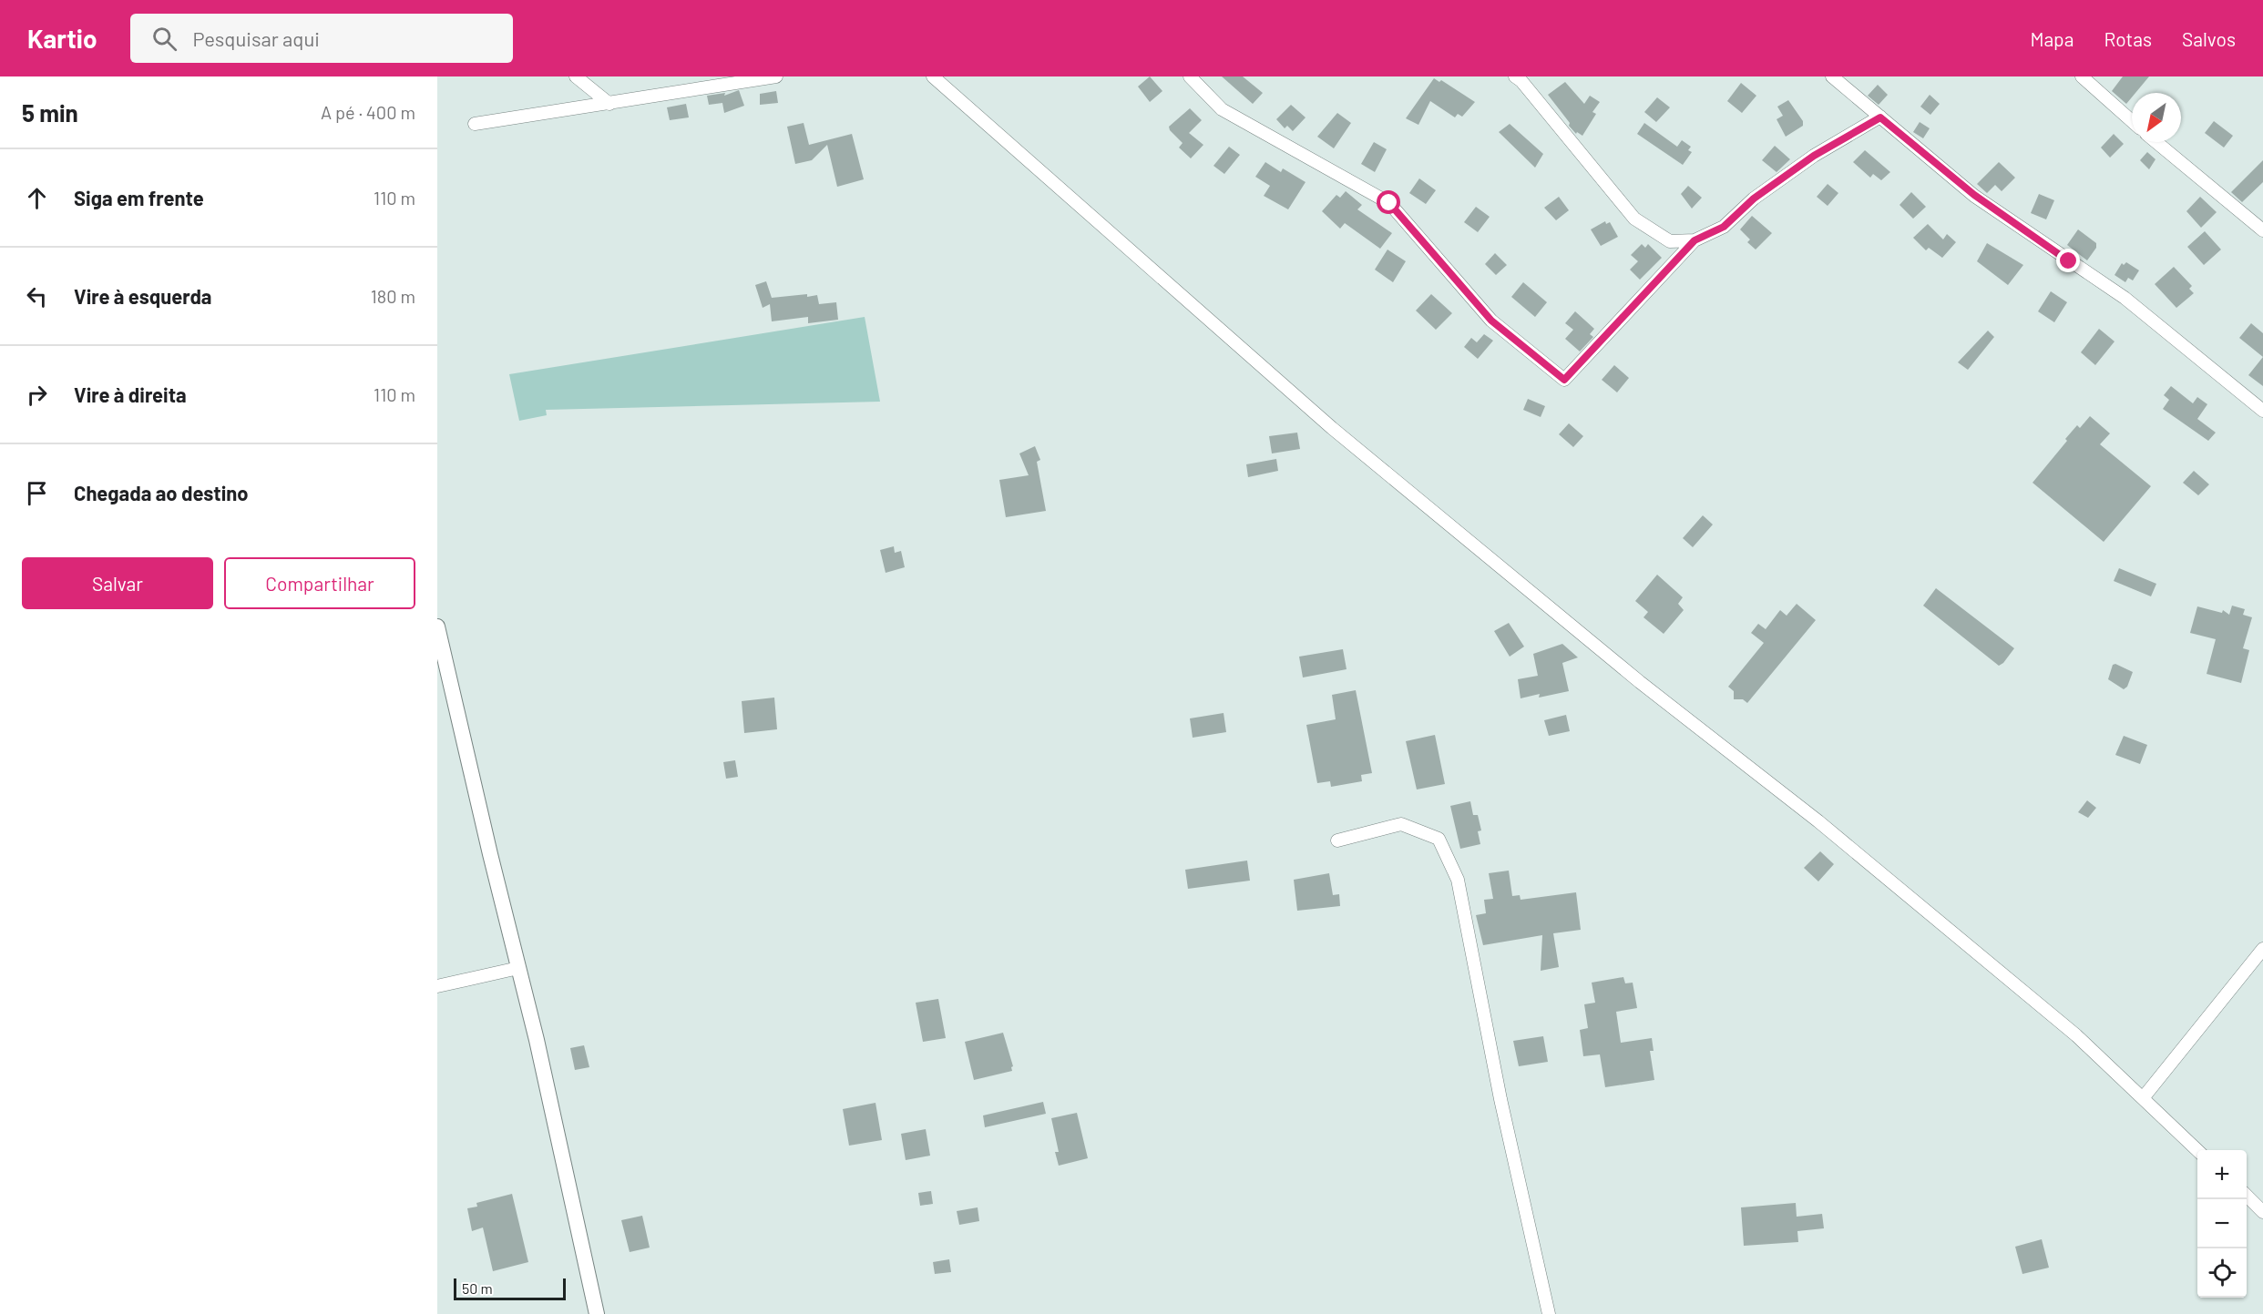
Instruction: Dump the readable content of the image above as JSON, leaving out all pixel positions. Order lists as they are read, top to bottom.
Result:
{
  "scale_bar": "50 m",
  "north": "bottom left",
  "page": {
    "header": "Kartio",
    "search": "Pesquisar aqui",
    "nav": ["Mapa", "Rotas", "Salvos"],
    "heading": ["5 min", "A pé · 400 m"],
    "list": [
      ["Siga em frente", "110 m"],
      ["Vire à esquerda", "180 m"],
      ["Vire à direita", "110 m"],
      "Chegada ao destino"
    ],
    "buttons": ["Salvar", "Compartilhar"],
    "map_buttons": ["+", "−"],
    "scale": "50 m"
  }
}
